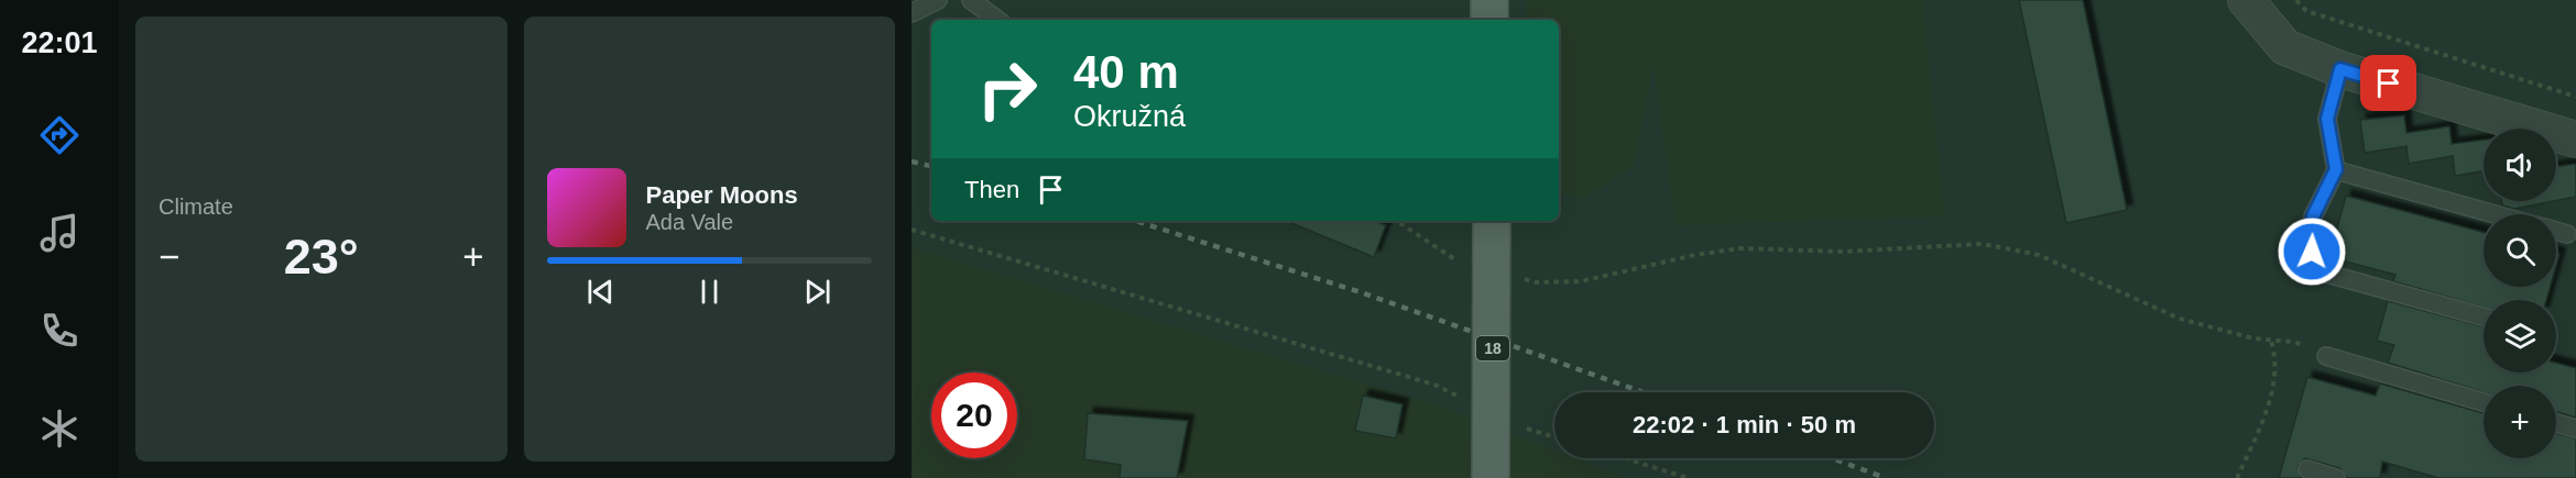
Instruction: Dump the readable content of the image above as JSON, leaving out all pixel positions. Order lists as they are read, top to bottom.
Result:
{
  "streets": {
    "main road": ["18"]
  },
  "page": {
    "tabs": "22:01",
    "tile": "Climate",
    "turn": ["40 m", "Okružná"],
    "map_buttons": "+",
    "then": "Then",
    "song": ["Paper Moons", "Ada Vale"],
    "heat": ["−", "23°", "+"],
    "limit": "20",
    "trip": "22:02 · 1 min · 50 m"
  }
}
